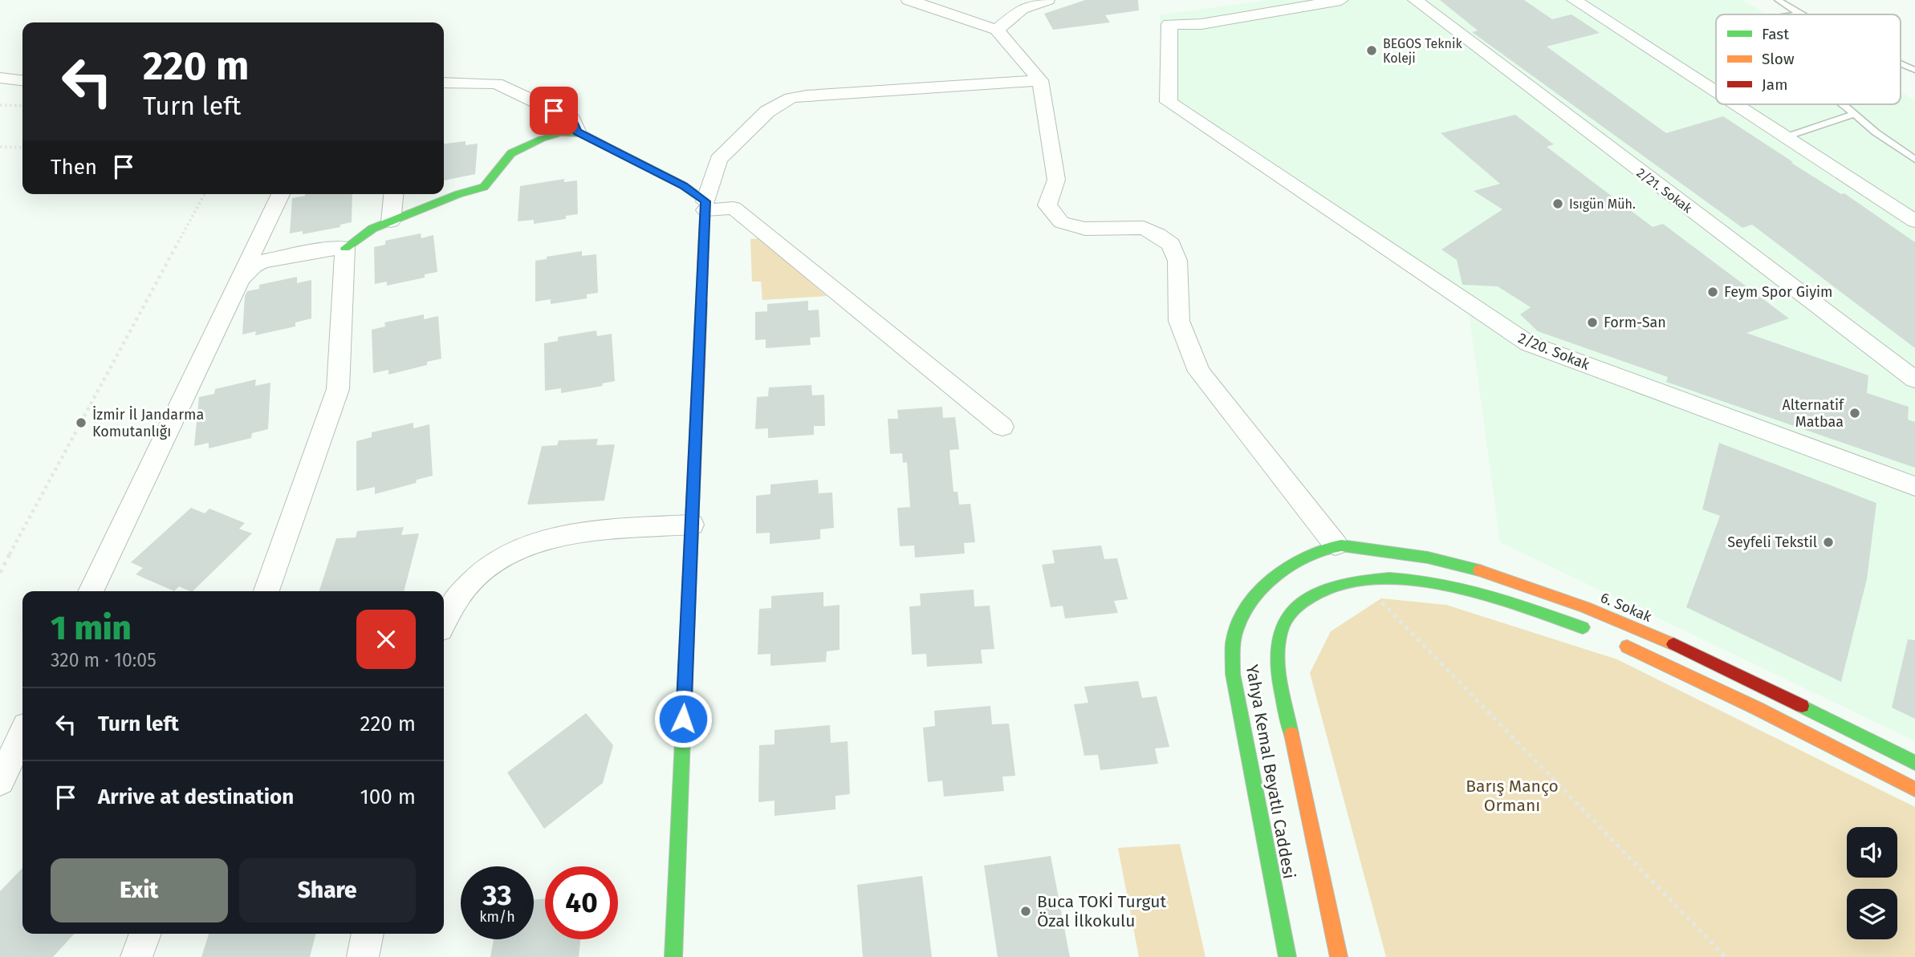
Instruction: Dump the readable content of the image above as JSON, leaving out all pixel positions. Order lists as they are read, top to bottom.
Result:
{
  "streets": {
    "main road": ["6. Sokak", "Yahya Kemal Beyatlı Caddesi"],
    "street": ["2/21. Sokak", "2/20. Sokak"]
  },
  "crossings": [
    ["6. Sokak", "Yahya Kemal Beyatlı Caddesi"]
  ],
  "parks": ["Barış Manço Ormanı"],
  "places": [
    "BEGOS Teknik Koleji",
    "Isıgün Müh.",
    "Feym Spor Giyim",
    "Form-San",
    "Alternatif Matbaa",
    "İzmir İl Jandarma Komutanlığı",
    "Seyfeli Tekstil",
    "Buca TOKİ Turgut Özal İlkokulu"
  ],
  "legend": ["Fast", "Slow", "Jam"],
  "page": {
    "turn": ["220 m", "Turn left"],
    "then": "Then",
    "heading": ["1 min", "320 m · 10:05"],
    "list": [
      {
        "name": "Turn left",
        "value": "220 m"
      },
      {
        "name": "Arrive at destination",
        "value": "100 m"
      }
    ],
    "buttons": ["Exit", "Share"],
    "speed": "33 km/h",
    "limit": "40"
  }
}
